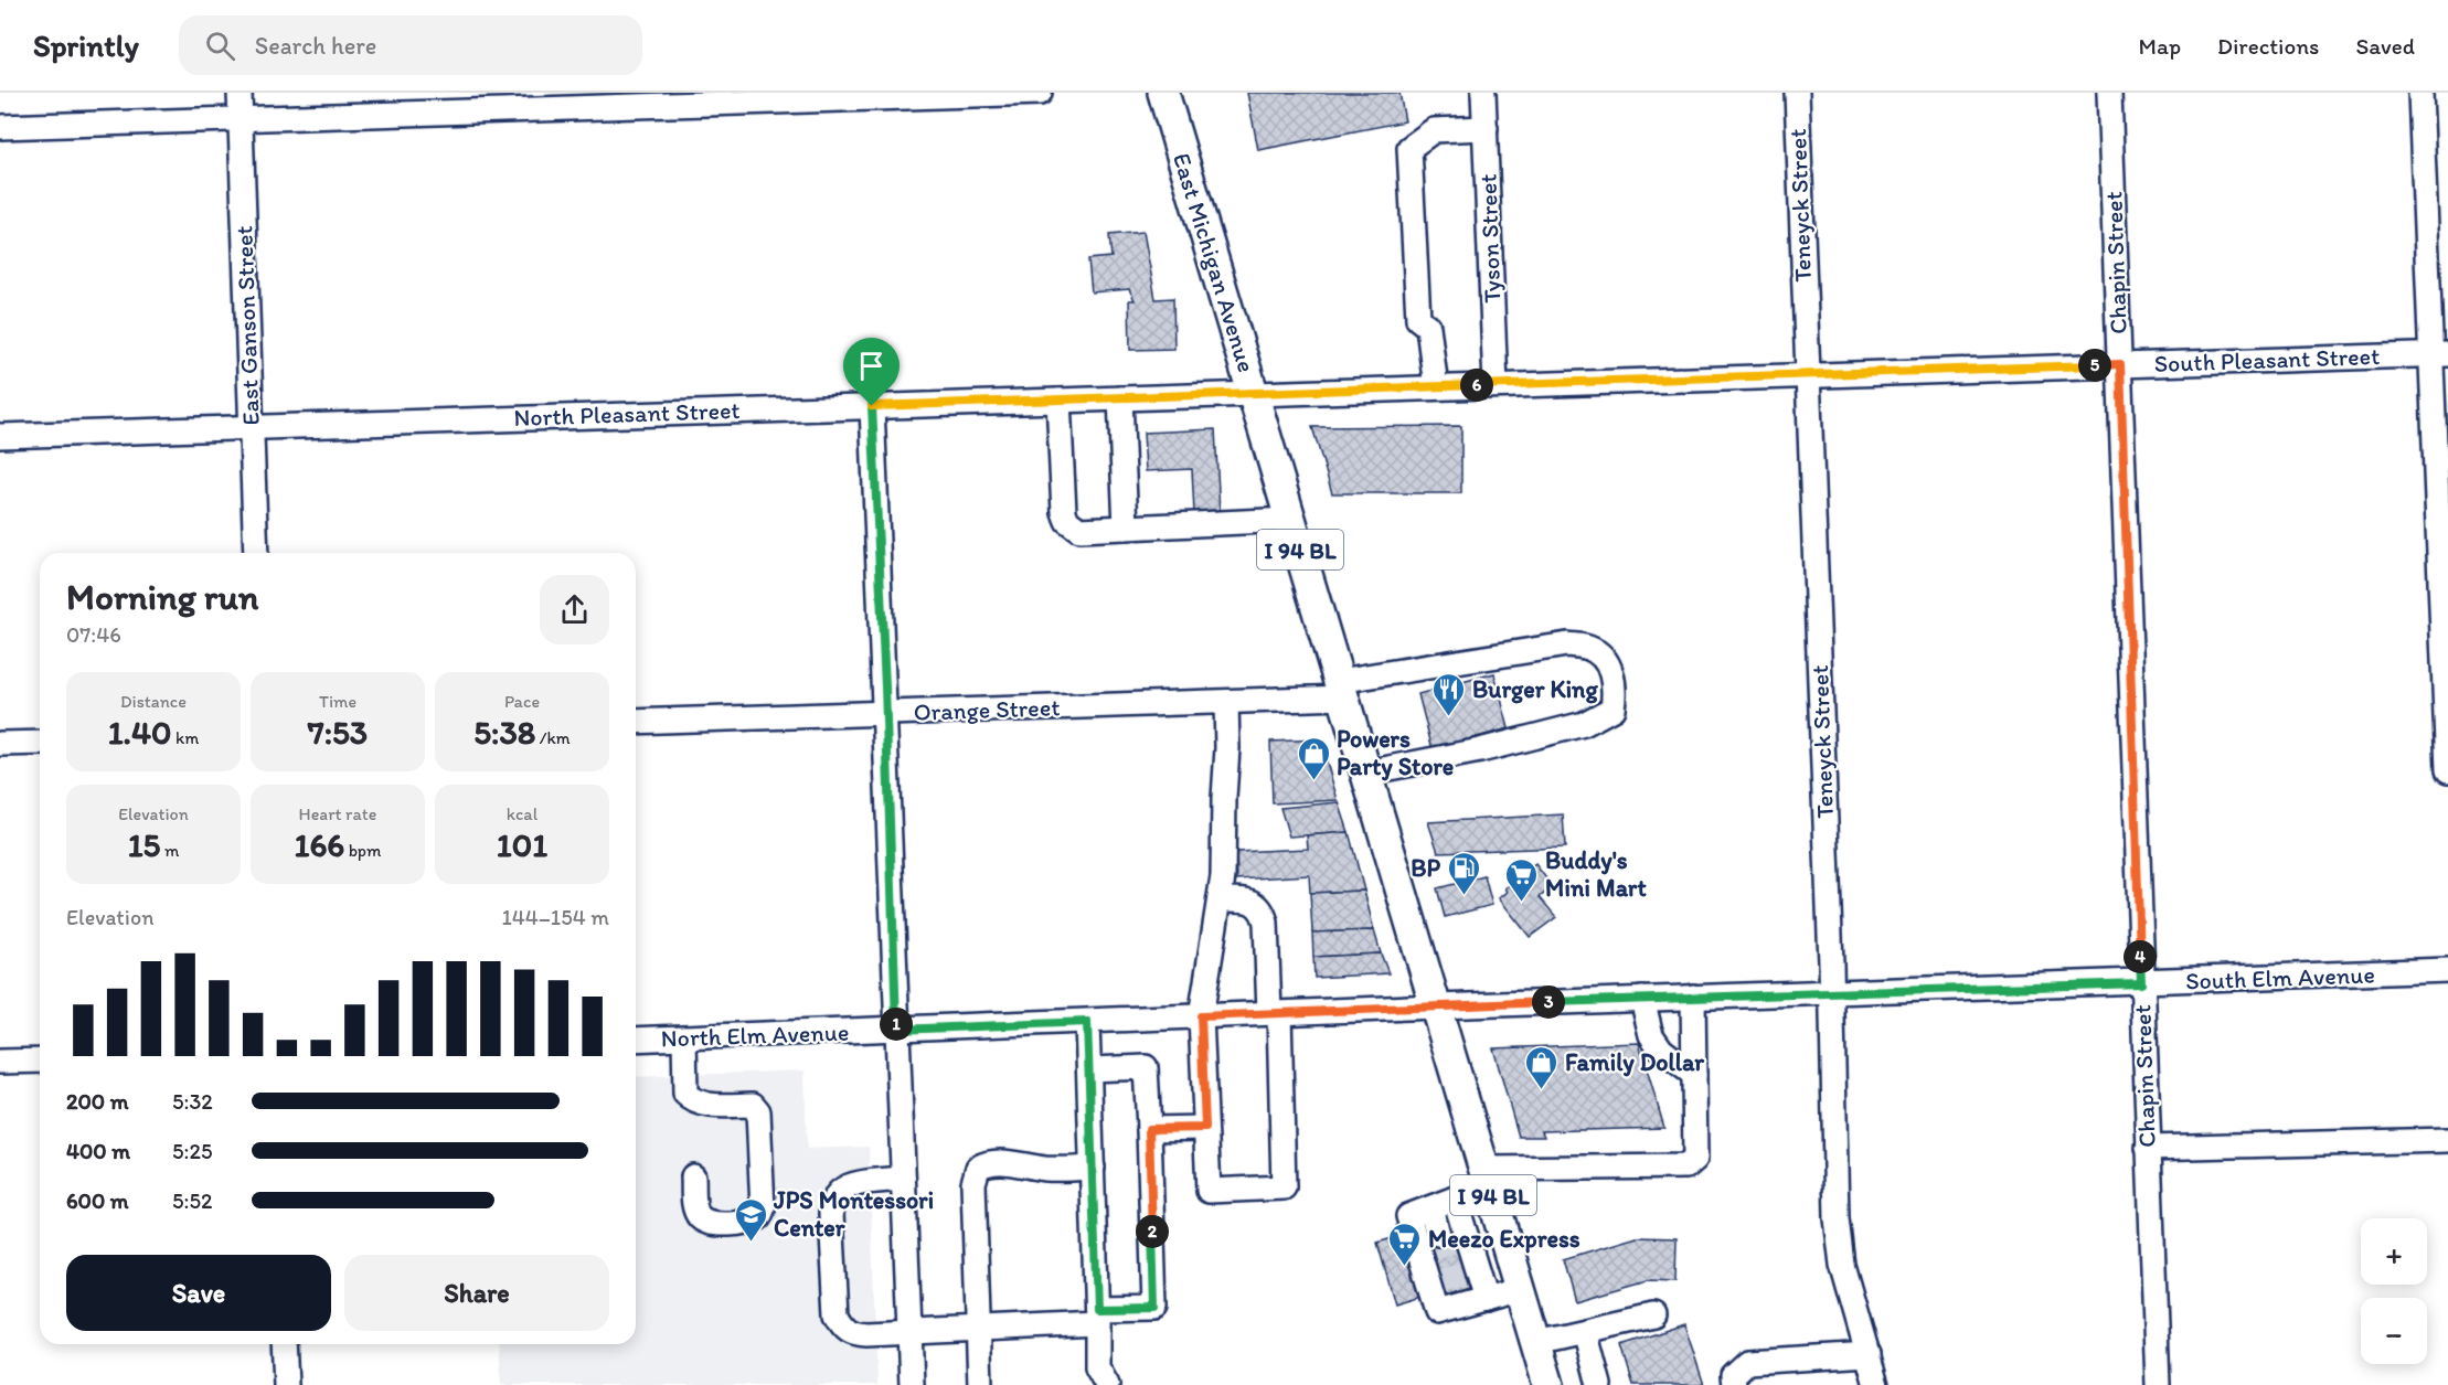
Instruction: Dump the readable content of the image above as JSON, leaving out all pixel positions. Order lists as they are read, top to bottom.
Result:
{
  "streets": {
    "main road": ["East Michigan Avenue", "I 94 BL"],
    "street": [
      "Teneyck Street",
      "Tyson Street",
      "Chapin Street",
      "East Ganson Street",
      "South Pleasant Street",
      "North Pleasant Street",
      "Orange Street",
      "South Elm Avenue",
      "North Elm Avenue"
    ]
  },
  "crossings": [
    ["Teneyck Street", "South Pleasant Street"],
    ["Teneyck Street", "South Elm Avenue"],
    ["Tyson Street", "South Pleasant Street"],
    ["East Michigan Avenue", "South Pleasant Street"],
    ["East Michigan Avenue", "North Pleasant Street"],
    ["East Michigan Avenue", "Orange Street"],
    ["East Michigan Avenue", "South Elm Avenue"],
    ["East Michigan Avenue", "North Elm Avenue"],
    ["Chapin Street", "South Pleasant Street"],
    ["Chapin Street", "South Elm Avenue"],
    ["East Ganson Street", "North Pleasant Street"],
    ["South Pleasant Street", "North Pleasant Street"],
    ["South Elm Avenue", "North Elm Avenue"]
  ],
  "places": {
    "restaurant": ["Burger King"],
    "shop": ["Powers Party Store", "Family Dollar"],
    "fuel station": ["BP"],
    "supermarket": ["Buddy's Mini Mart", "Meezo Express"],
    "school or university": ["JPS Montessori Center"]
  },
  "page": {
    "header": "Sprintly",
    "search": "Search here",
    "nav": ["Map", "Directions", "Saved"],
    "pins": [
      "5",
      "6",
      "4",
      "3",
      "1",
      "2"
    ],
    "heading": ["Morning run", "07:46"],
    "stats": [
      ["Distance", "1.40 km"],
      ["Time", "7:53"],
      ["Pace", "5:38 /km"],
      ["Elevation", "15 m"],
      ["Heart rate", "166 bpm"],
      ["kcal", "101"]
    ],
    "chart": ["Elevation", "144–154 m"],
    "list": [
      {
        "name": "200 m",
        "note": "5:32"
      },
      {
        "name": "400 m",
        "note": "5:25"
      },
      {
        "name": "600 m",
        "note": "5:52"
      }
    ],
    "map_buttons": ["+", "−"],
    "buttons": ["Save", "Share"]
  }
}
